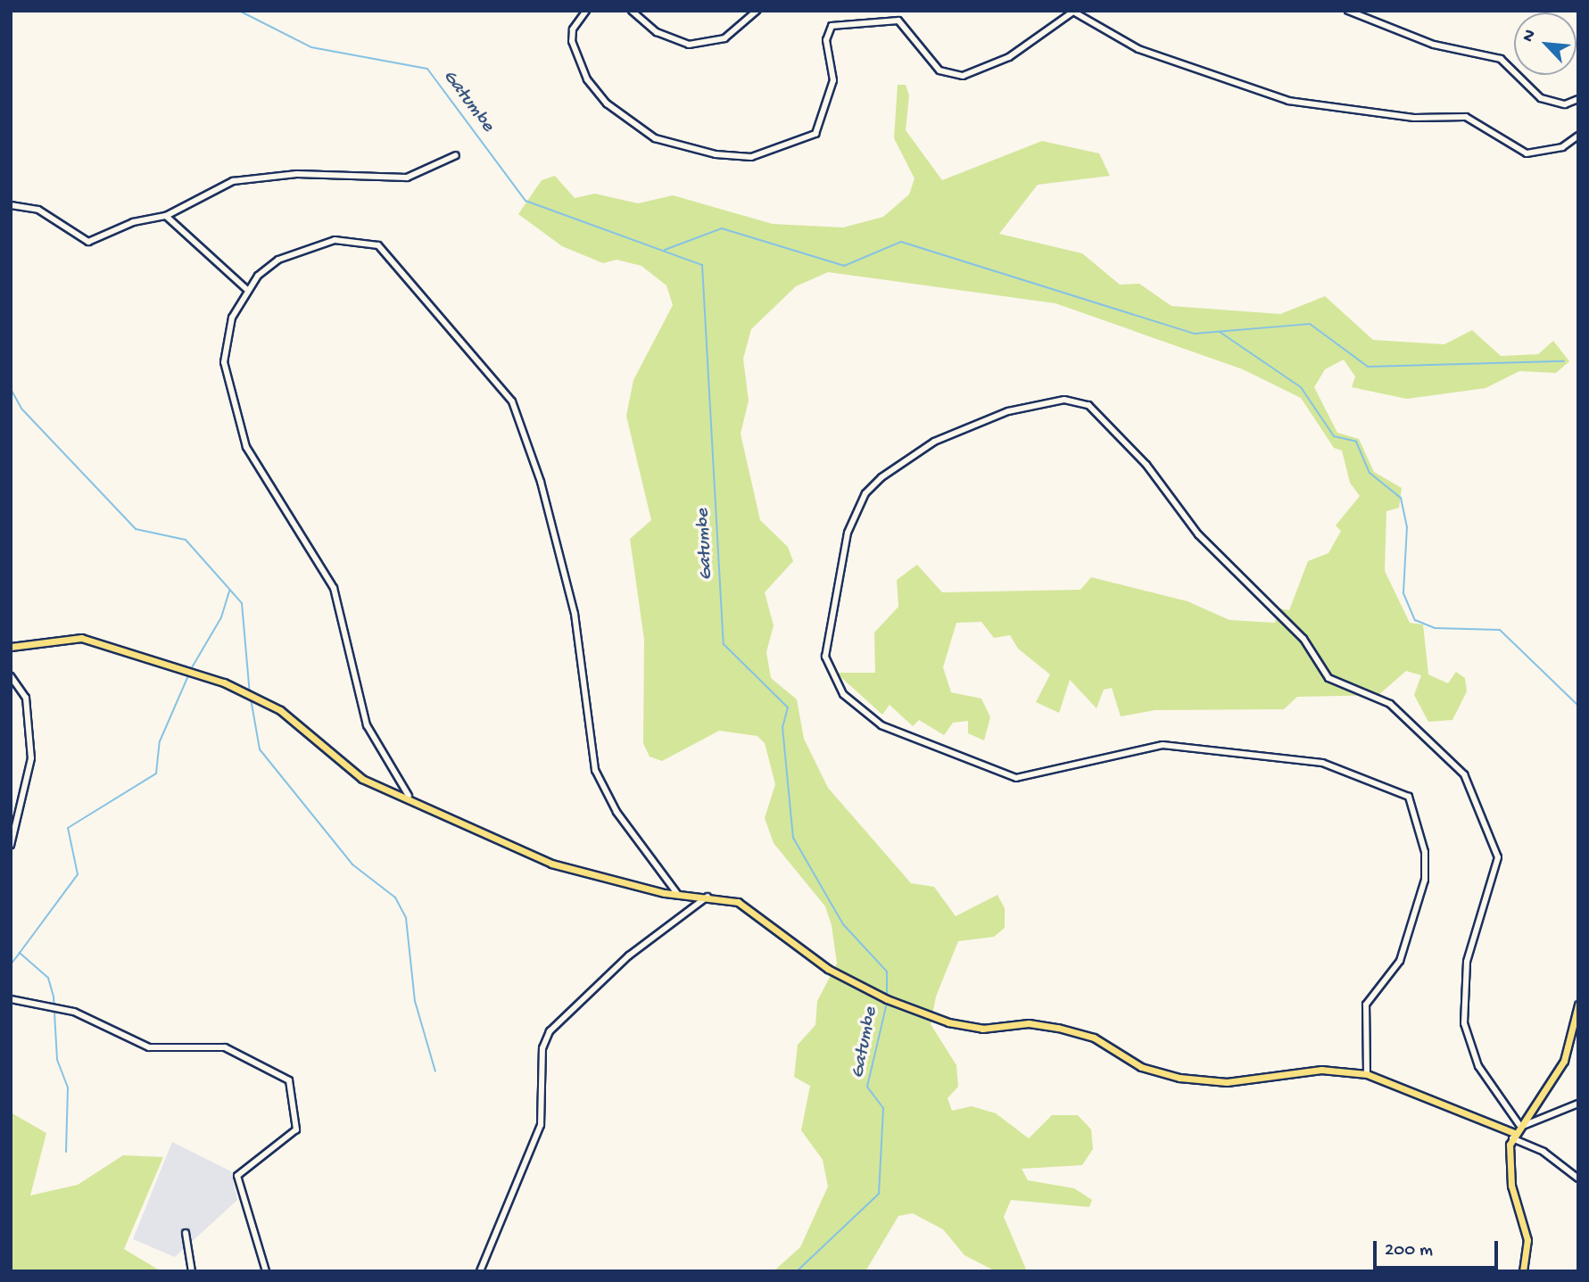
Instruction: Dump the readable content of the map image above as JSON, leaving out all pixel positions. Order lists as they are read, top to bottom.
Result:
{
  "water": ["Gatumbe"],
  "scale_bar": "200 m",
  "north": "top left"
}
